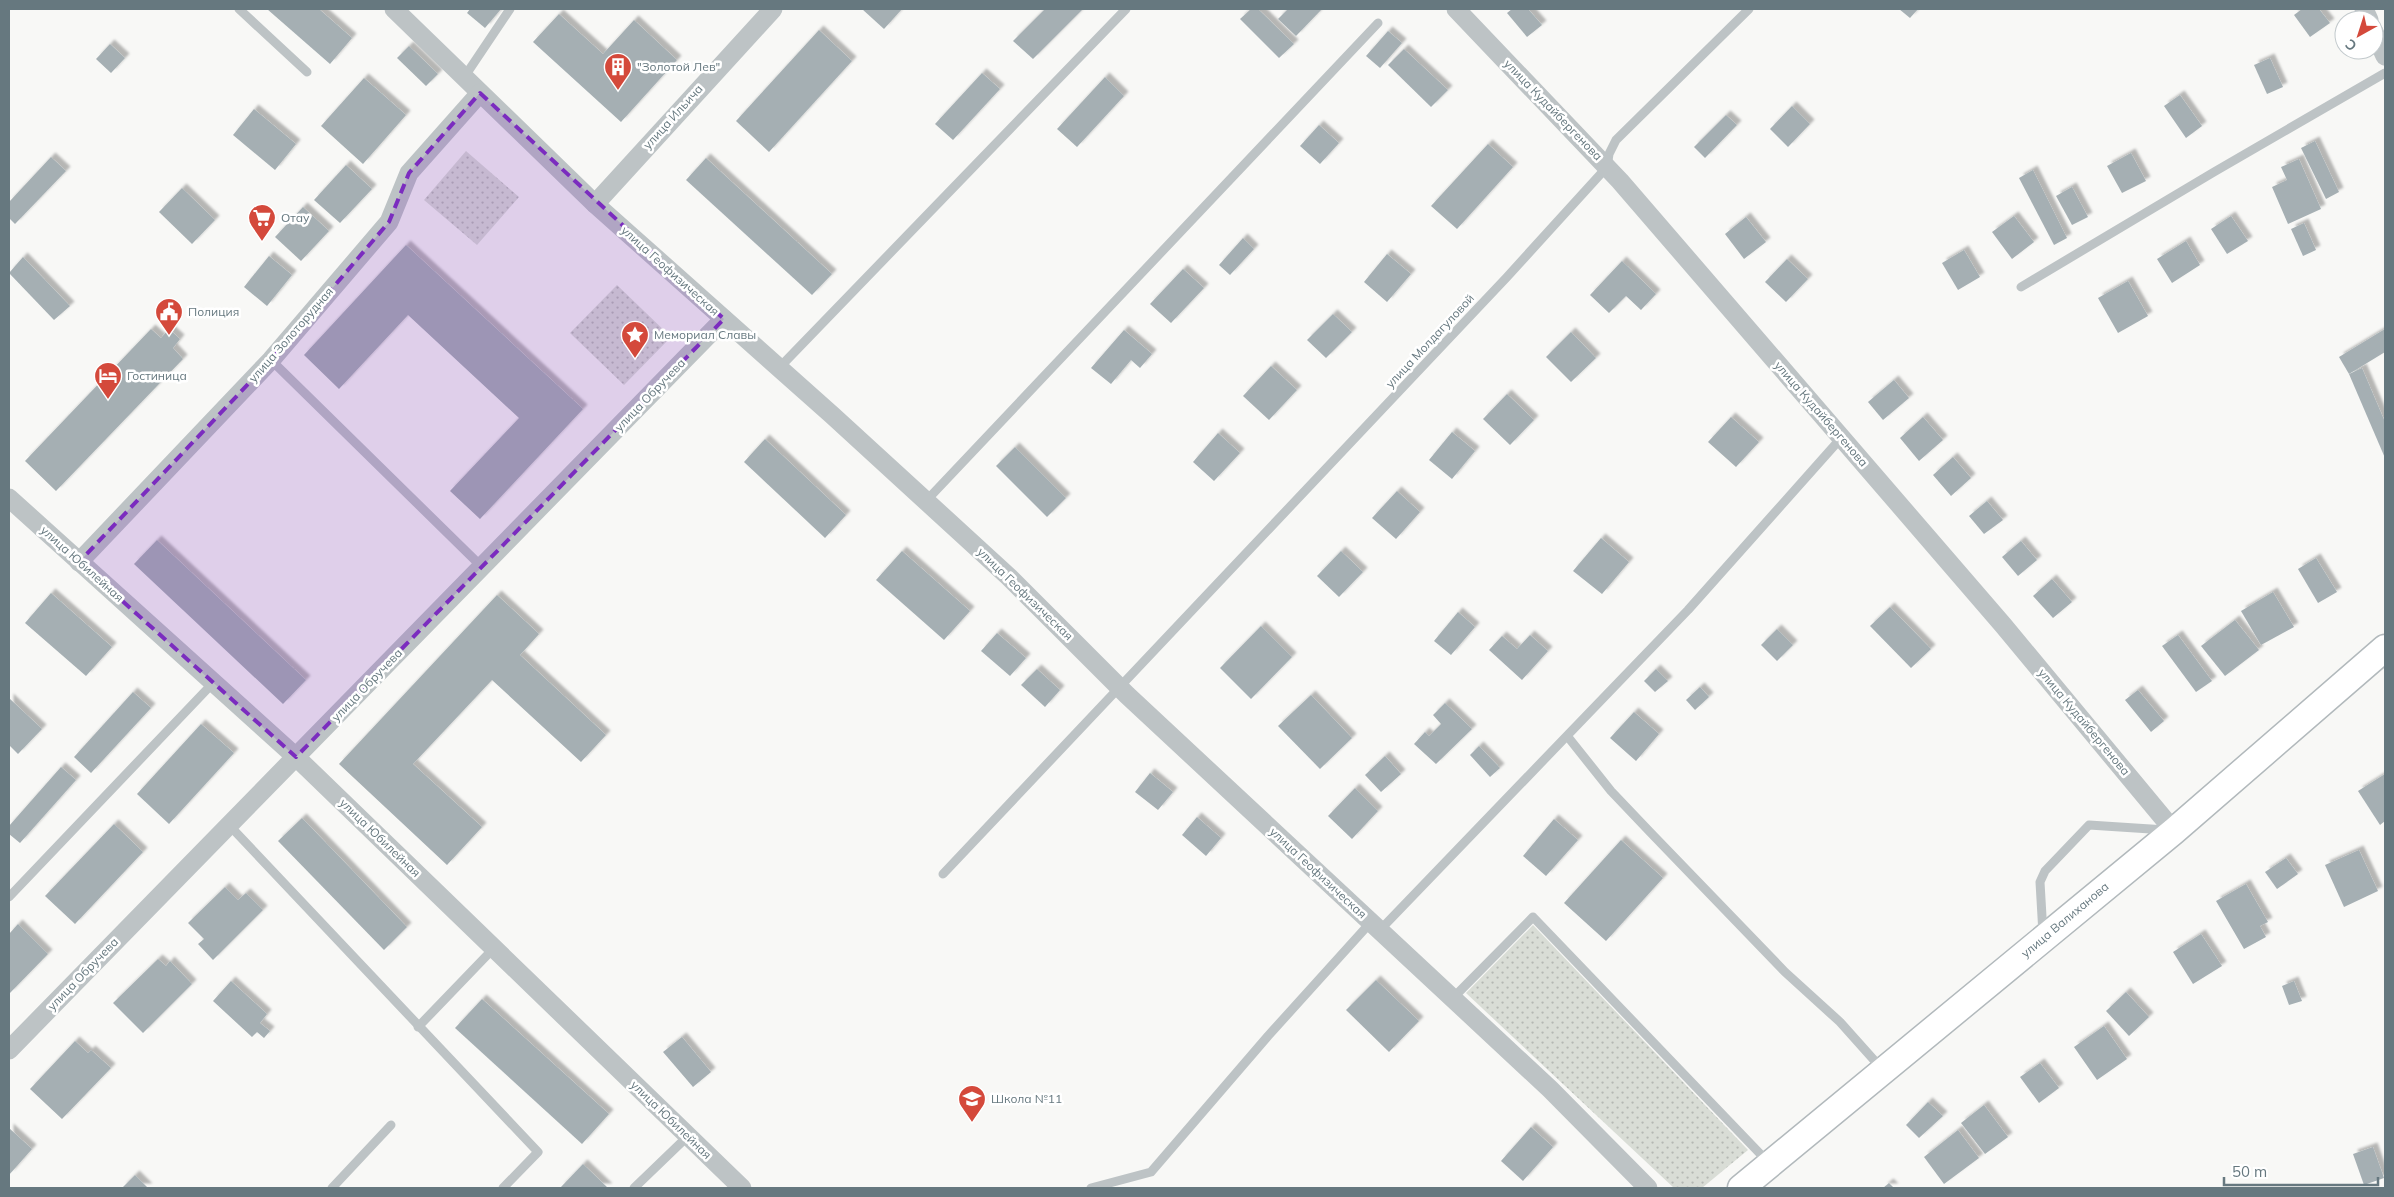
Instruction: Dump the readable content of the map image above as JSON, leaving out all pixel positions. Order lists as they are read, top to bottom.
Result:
{
  "streets": {
    "main road": ["улица Валиханова"],
    "street": [
      "улица Кудайбергенова",
      "улица Ильича",
      "улица Геофизическая",
      "улица Золоторудная",
      "улица Обручева",
      "улица Юбилейная"
    ],
    "lane": ["улица Молдагуловой"]
  },
  "crossings": [
    ["улица Кудайбергенова", "улица Молдагуловой"],
    ["улица Кудайбергенова", "улица Валиханова"],
    ["улица Ильича", "улица Геофизическая"],
    ["улица Геофизическая", "улица Золоторудная"],
    ["улица Геофизическая", "улица Молдагуловой"],
    ["улица Геофизическая", "улица Обручева"],
    ["улица Золоторудная", "улица Юбилейная"],
    ["улица Обручева", "улица Юбилейная"]
  ],
  "places": {
    "building": ["\"Золотой Лев\""],
    "supermarket": ["Отау"],
    "public building": ["Полиция"],
    "place": ["Мемориал Славы"],
    "hotel": ["Гостиница"],
    "school or university": ["Школа №11"]
  },
  "scale_bar": "50 m",
  "north": "bottom left"
}
